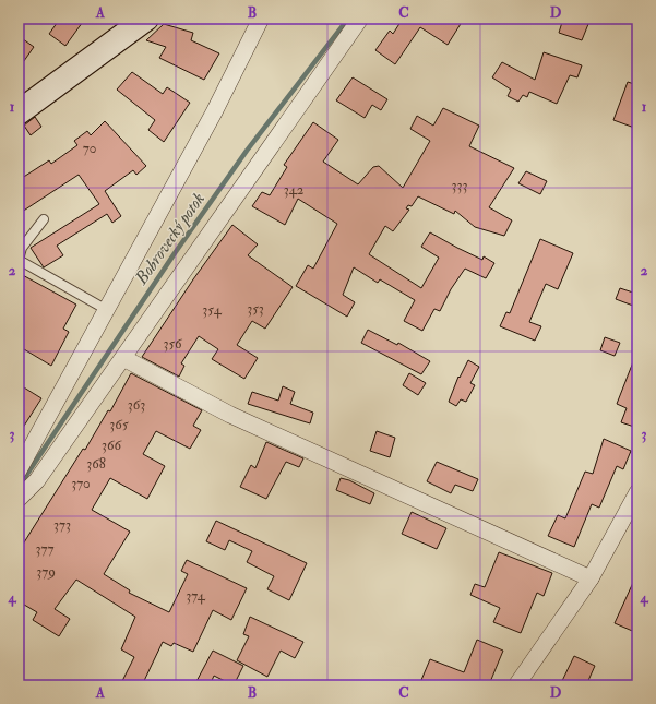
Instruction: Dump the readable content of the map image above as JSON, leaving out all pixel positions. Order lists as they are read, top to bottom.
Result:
{
  "water": ["Bobrovecký potok"],
  "house_numbers": [
    "70",
    "333",
    "342",
    "353",
    "354",
    "356",
    "363",
    "365",
    "366",
    "368",
    "370",
    "373",
    "377",
    "379",
    "374"
  ],
  "grid": {
    "columns": [
      "A",
      "B",
      "C",
      "D"
    ],
    "rows": [
      "1",
      "2",
      "3",
      "4"
    ]
  }
}
